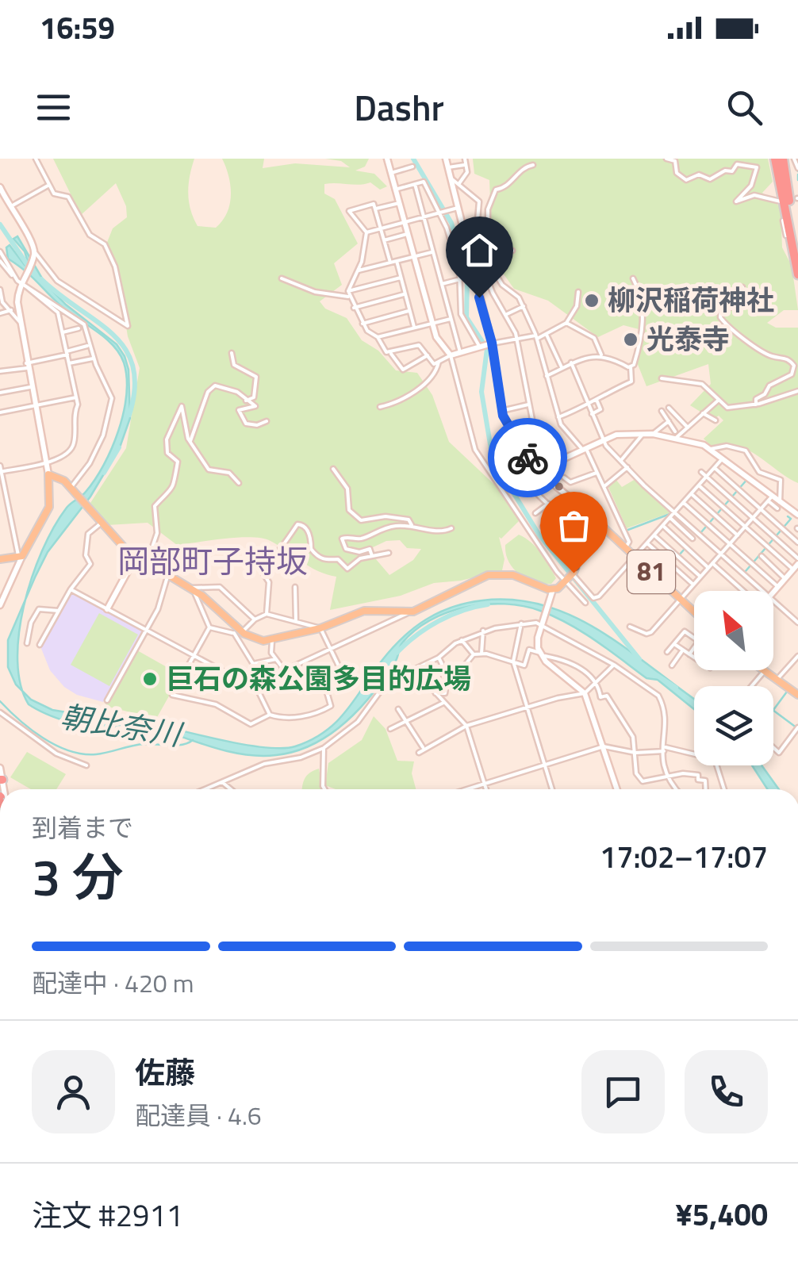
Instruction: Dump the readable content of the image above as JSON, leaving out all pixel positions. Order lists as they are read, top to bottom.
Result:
{
  "streets": {
    "main road": ["81"]
  },
  "districts": ["岡部町子持坂"],
  "water": ["朝比奈川"],
  "places": ["柳沢稲荷神社", "光泰寺", "巨石の森公園多目的広場"],
  "north": "top left",
  "page": {
    "status": "16:59",
    "header": "Dashr",
    "heading": ["3 分", "到着まで", "17:02–17:07"],
    "panel": [
      "佐藤",
      "配達員 · 4.6",
      "注文 #2911",
      "¥5,400"
    ],
    "bar": "配達中 · 420 m"
  }
}
